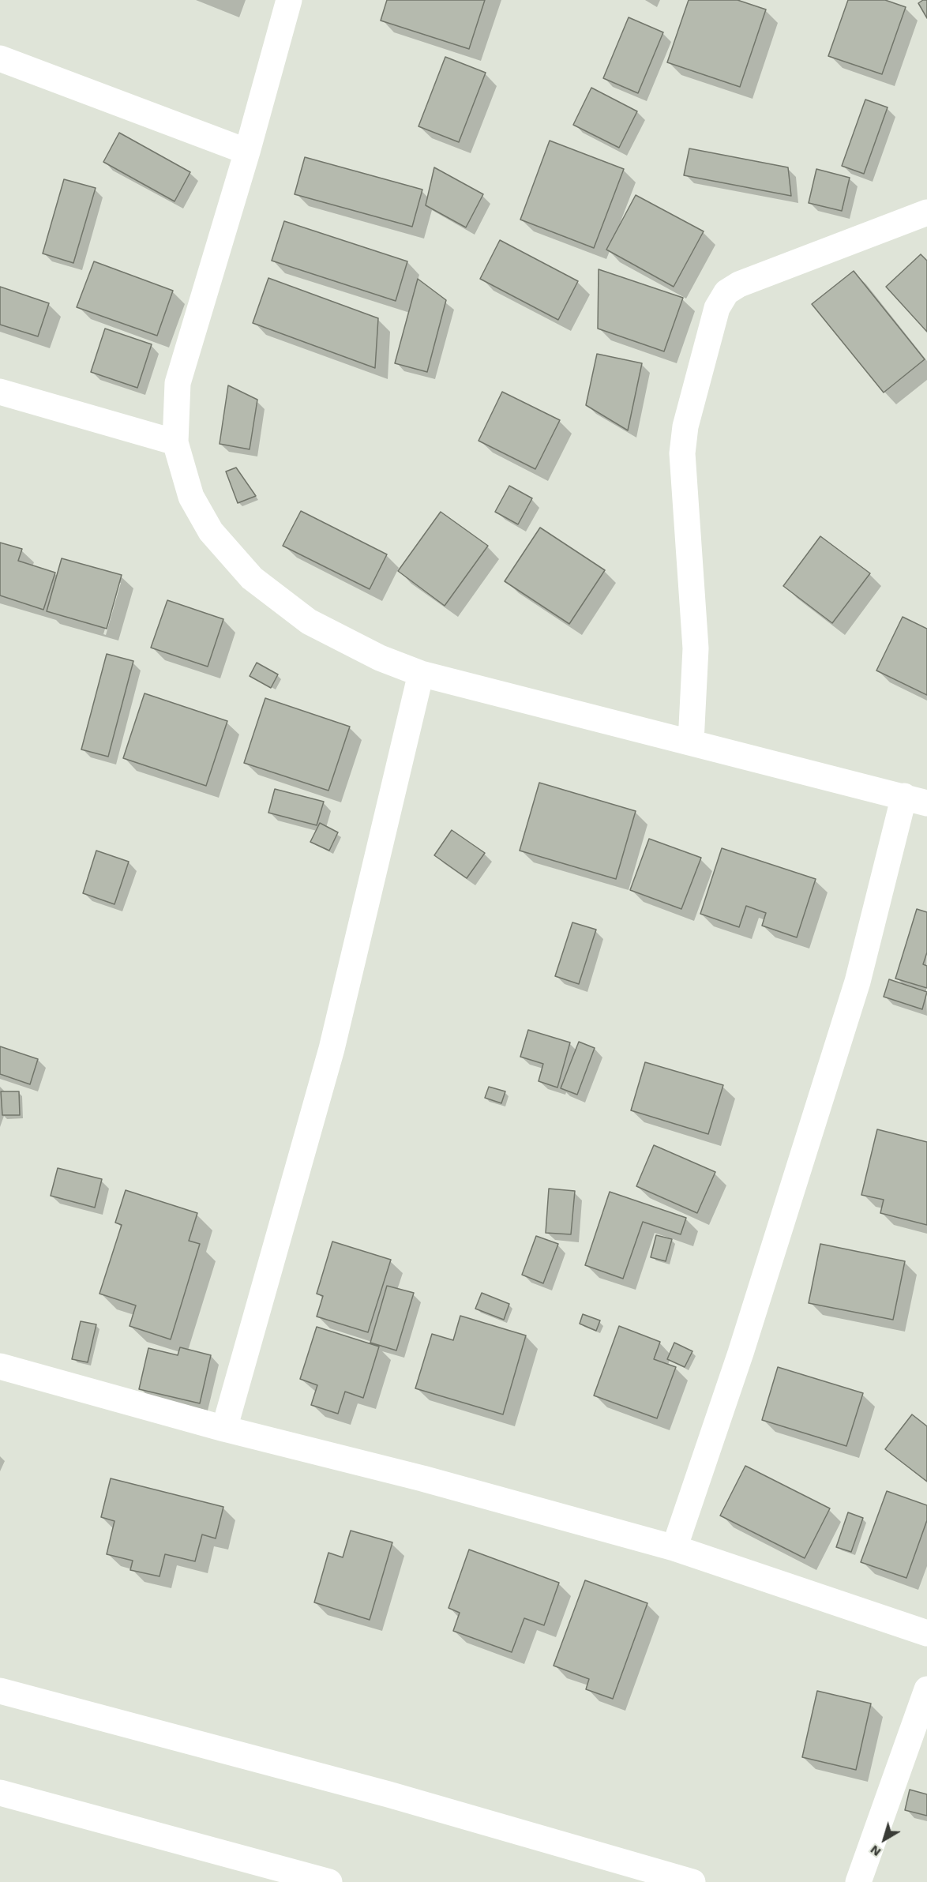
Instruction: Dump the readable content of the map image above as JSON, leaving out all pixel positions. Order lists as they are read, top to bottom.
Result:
{
  "north": "bottom left"
}
